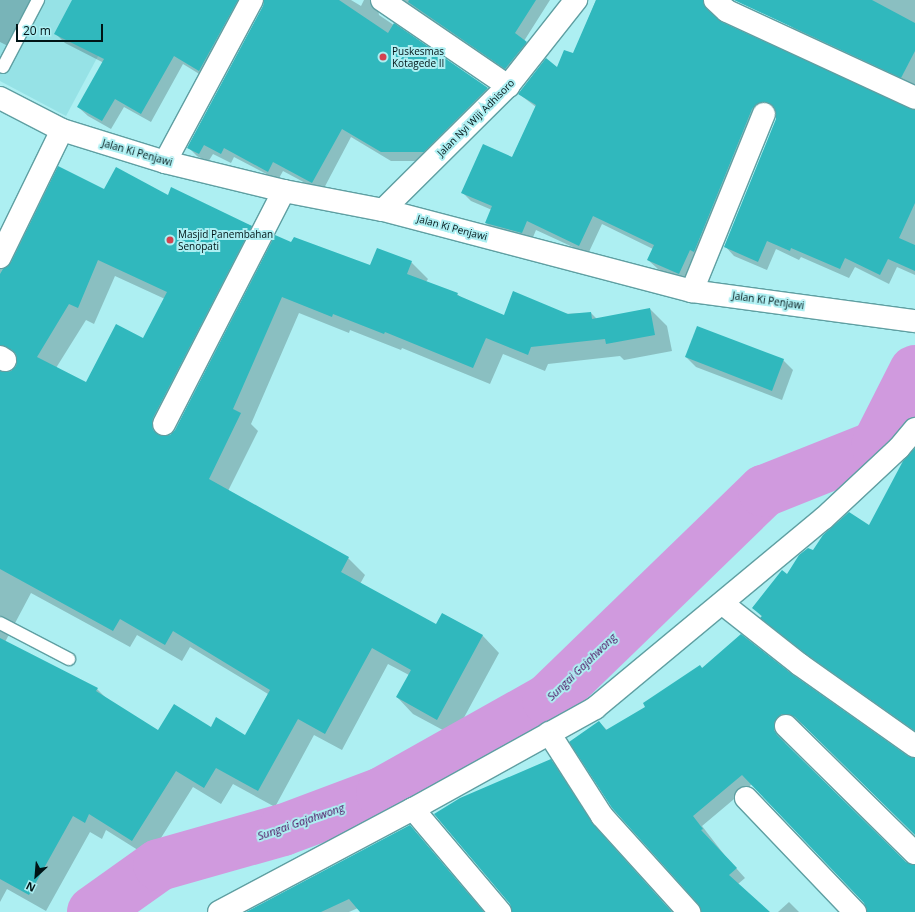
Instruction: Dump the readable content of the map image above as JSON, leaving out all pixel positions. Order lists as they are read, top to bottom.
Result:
{
  "streets": {
    "street": ["Jalan Nyi Wiji Adhisoro", "Jalan Ki Penjawi"]
  },
  "crossings": [
    ["Jalan Nyi Wiji Adhisoro", "Jalan Ki Penjawi"]
  ],
  "water": ["Sungai Gajahwong"],
  "places": ["Puskesmas Kotagede II", "Masjid Panembahan Senopati"],
  "scale_bar": "20 m",
  "north": "bottom left"
}
